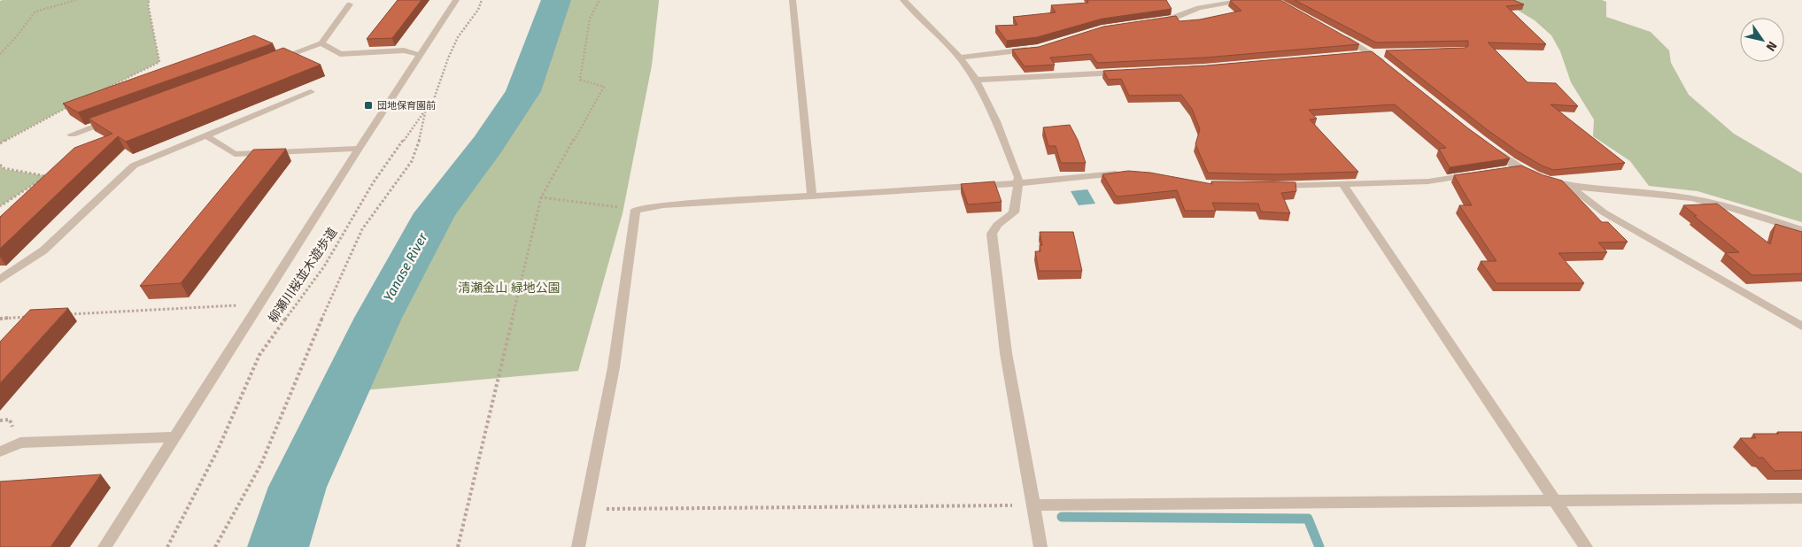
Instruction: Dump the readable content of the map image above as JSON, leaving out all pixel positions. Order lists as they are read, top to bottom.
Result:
{
  "streets": {
    "path": ["柳瀬川桜並木遊歩道"]
  },
  "water": ["Yanase River"],
  "parks": ["清瀬金山 緑地公園"],
  "places": {
    "transit": ["団地保育園前"]
  },
  "north": "bottom right"
}
